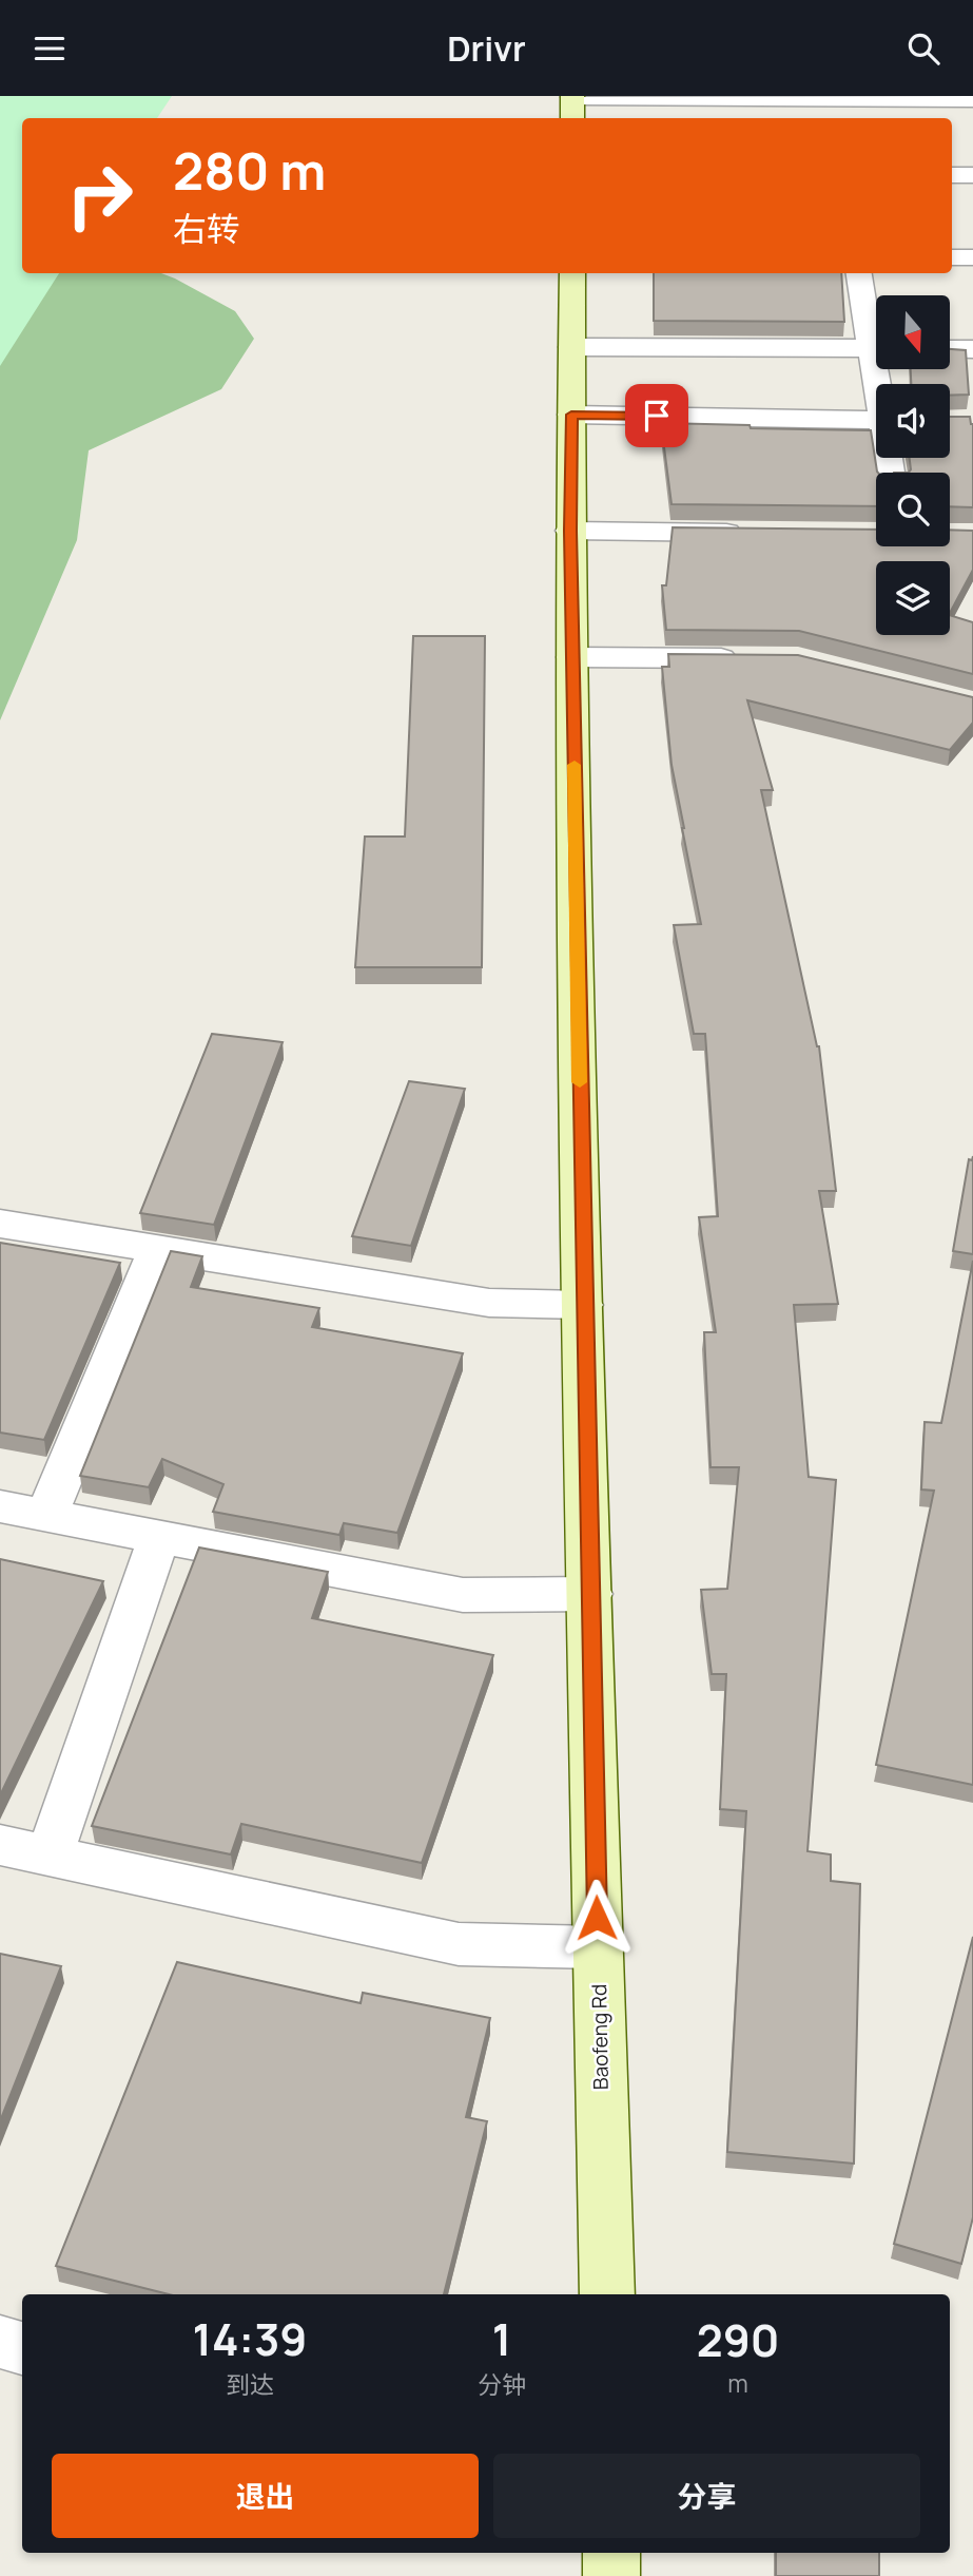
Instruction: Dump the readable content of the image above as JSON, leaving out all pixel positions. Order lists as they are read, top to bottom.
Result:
{
  "streets": {
    "street": ["Baofeng Rd"]
  },
  "north": "bottom",
  "page": {
    "header": "Drivr",
    "turn": ["280 m", "右转"],
    "eta": [
      "14:39",
      "到达",
      "1",
      "分钟",
      "290",
      "m"
    ],
    "buttons": ["退出", "分享"]
  }
}
